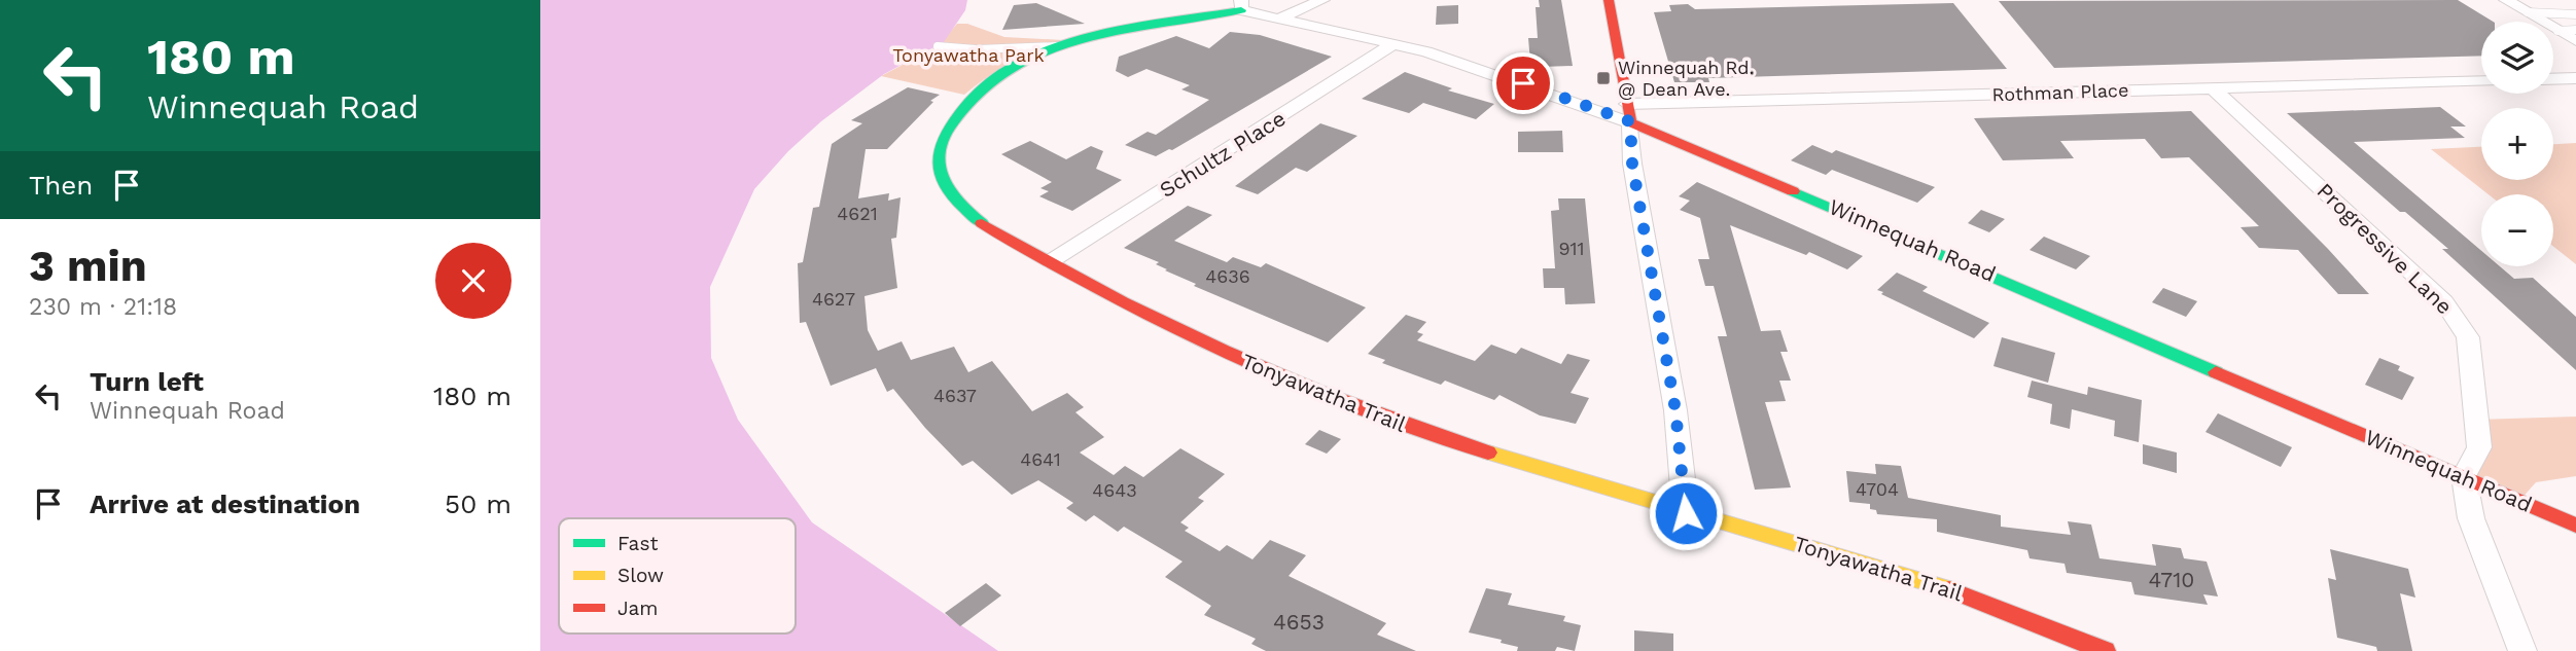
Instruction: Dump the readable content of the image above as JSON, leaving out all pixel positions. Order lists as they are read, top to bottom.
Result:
{
  "streets": {
    "street": [
      "Rothman Place",
      "Schultz Place",
      "Winnequah Road",
      "Progressive Lane",
      "Tonyawatha Trail"
    ]
  },
  "crossings": [
    ["Rothman Place", "Winnequah Road"],
    ["Rothman Place", "Progressive Lane"],
    ["Schultz Place", "Winnequah Road"],
    ["Schultz Place", "Tonyawatha Trail"],
    ["Winnequah Road", "Progressive Lane"],
    ["Winnequah Road", "Tonyawatha Trail"]
  ],
  "parks": ["Tonyawatha Park"],
  "places": {
    "transit": ["Winnequah Rd. @ Dean Ave."]
  },
  "house_numbers": [
    "4621",
    "911",
    "4636",
    "4627",
    "4637",
    "4641",
    "4704",
    "4643",
    "4710",
    "4653"
  ],
  "legend": ["Fast", "Slow", "Jam"],
  "page": {
    "turn": ["180 m", "Winnequah Road"],
    "map_buttons": ["+", "−"],
    "then": "Then",
    "heading": ["3 min", "230 m · 21:18"],
    "list": [
      {
        "name": "Turn left",
        "note": "Winnequah Road",
        "value": "180 m"
      },
      {
        "name": "Arrive at destination",
        "value": "50 m"
      }
    ]
  }
}
